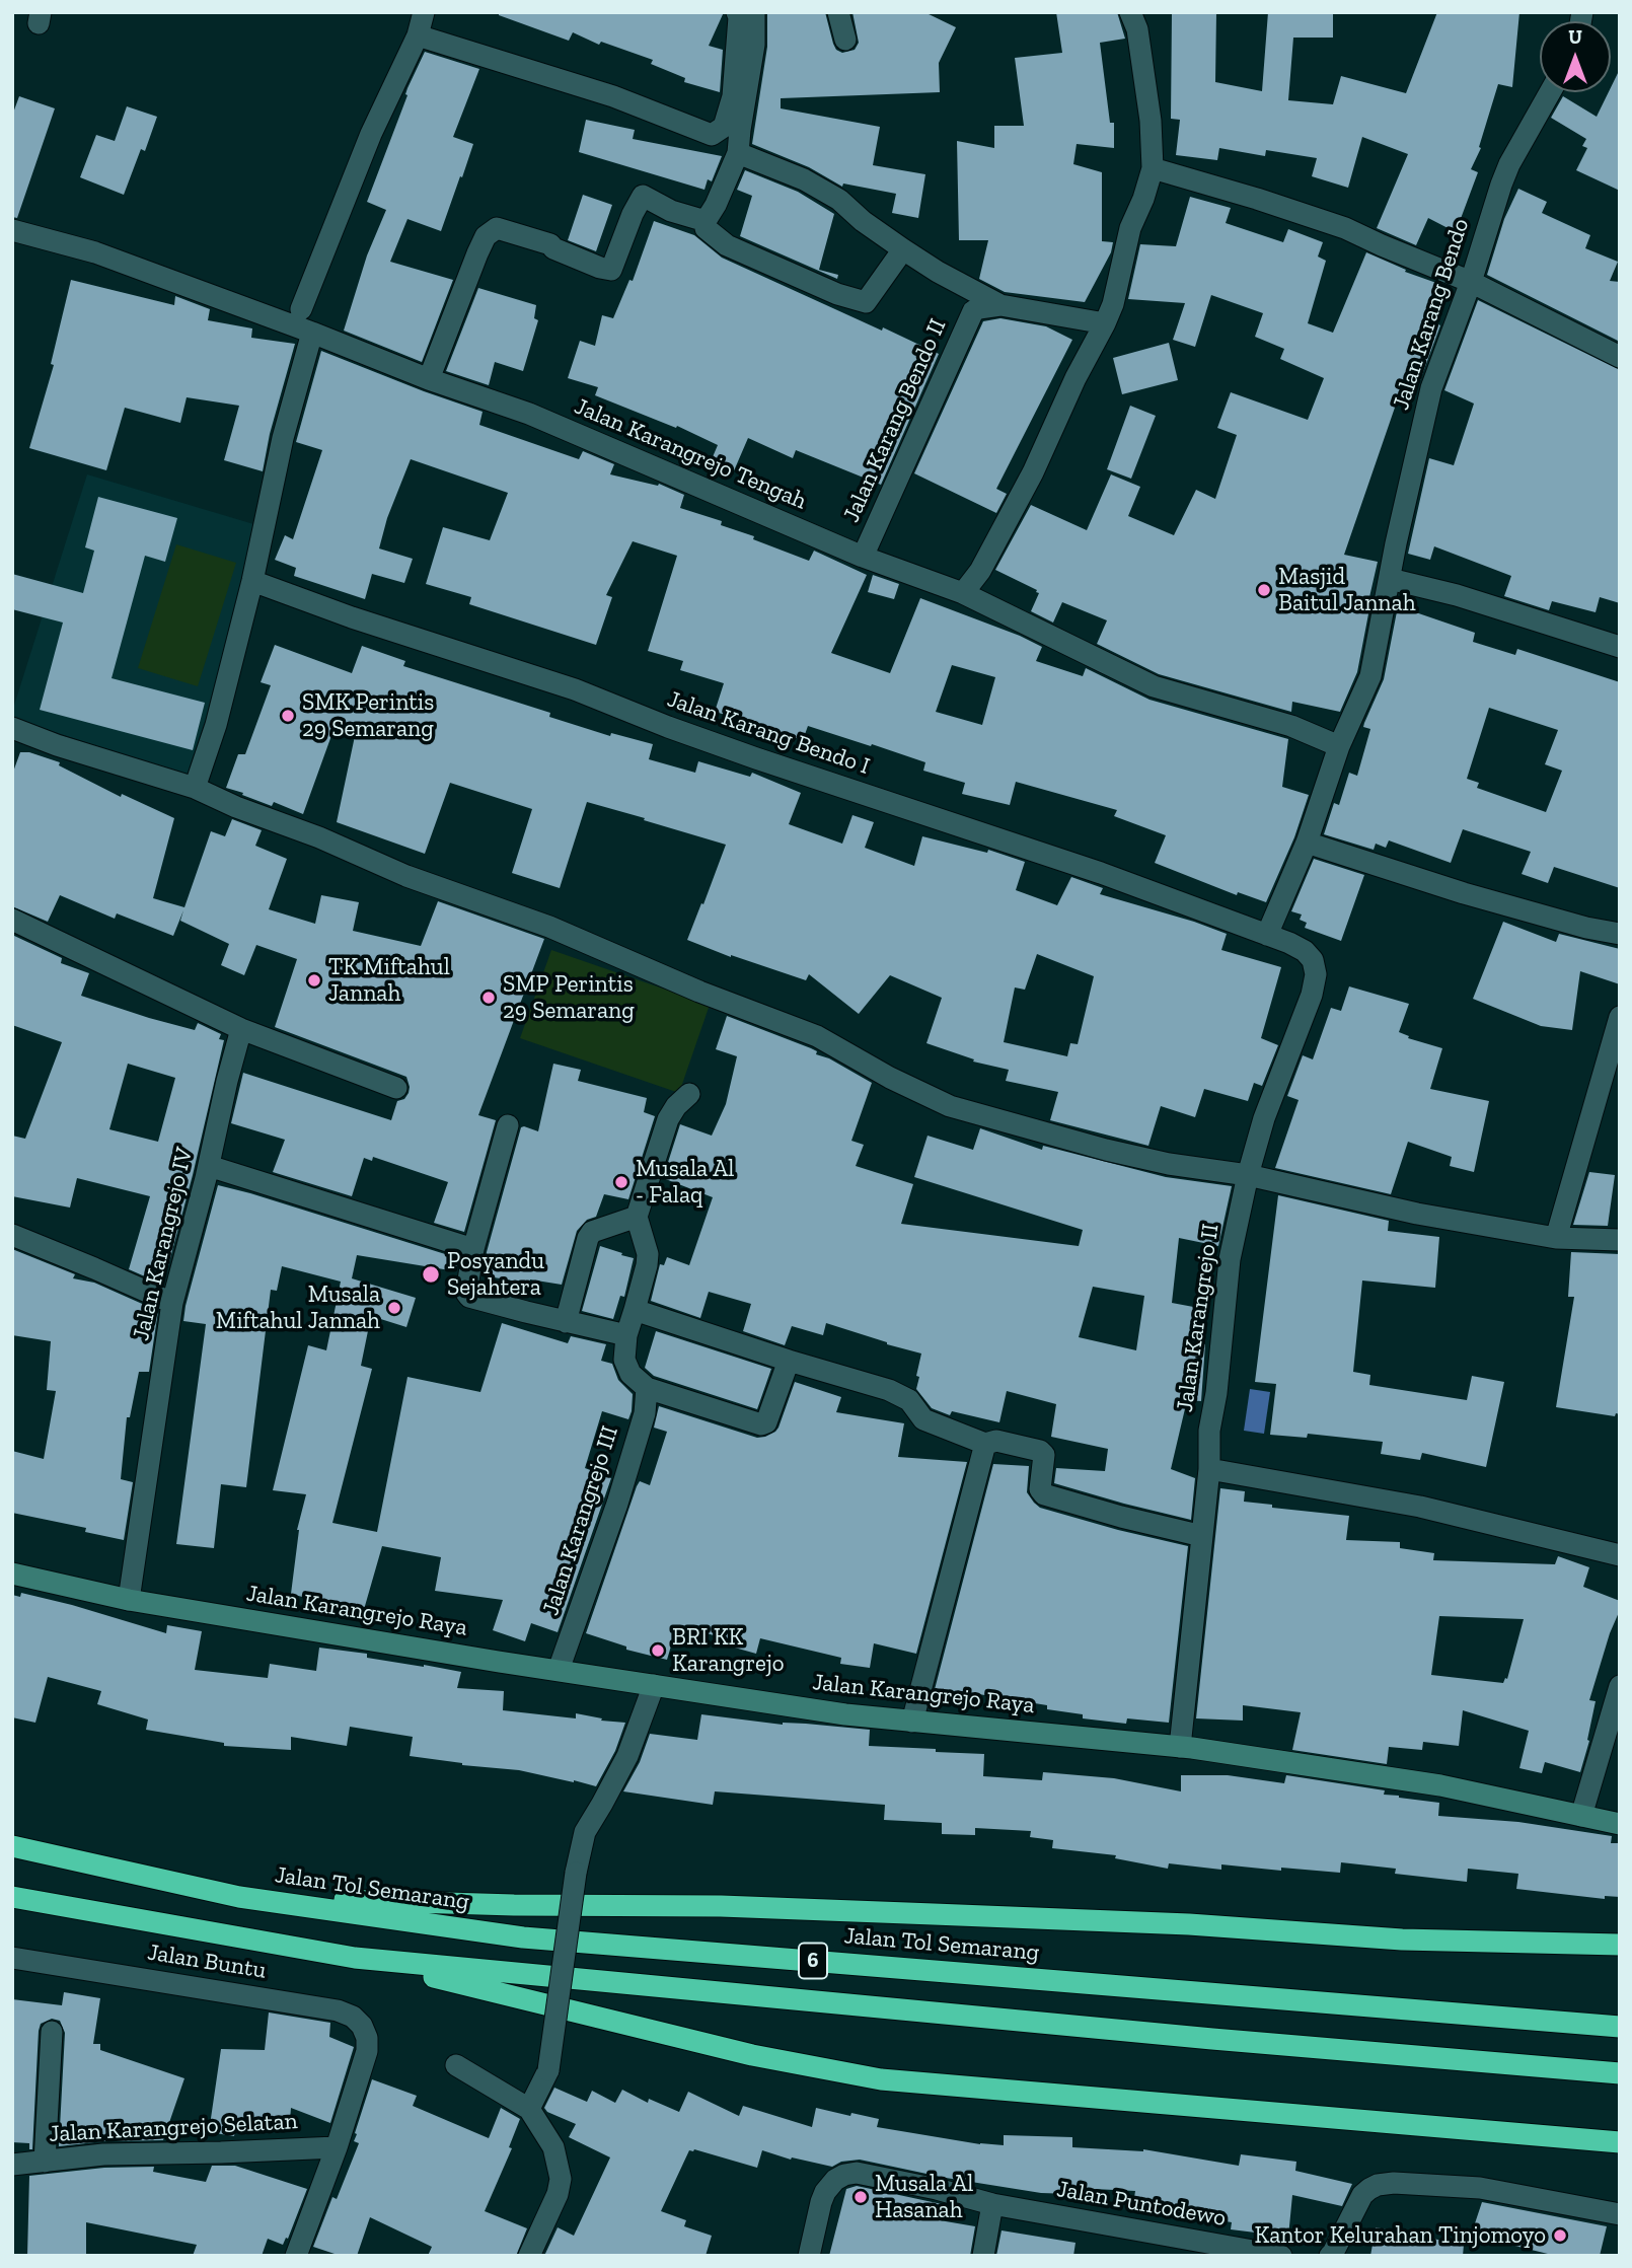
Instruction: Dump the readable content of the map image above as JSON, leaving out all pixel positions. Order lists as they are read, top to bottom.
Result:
{
  "streets": {
    "highway": ["Jalan Tol Semarang", "6"],
    "main road": ["Jalan Karangrejo Raya"],
    "street": [
      "Jalan Karang Bendo",
      "Jalan Karang Bendo II",
      "Jalan Karangrejo Tengah",
      "Jalan Karang Bendo I",
      "Jalan Karangrejo IV",
      "Jalan Karangrejo II",
      "Jalan Karangrejo III",
      "Jalan Buntu",
      "Jalan Karangrejo Selatan",
      "Jalan Puntodewo"
    ]
  },
  "crossings": [
    ["Jalan Karang Bendo", "Jalan Karangrejo Tengah"],
    ["Jalan Karang Bendo", "Jalan Karang Bendo I"],
    ["Jalan Karang Bendo", "Jalan Karangrejo II"],
    ["Jalan Karang Bendo II", "Jalan Karangrejo Tengah"],
    ["Jalan Karang Bendo I", "Jalan Karangrejo II"],
    ["Jalan Karangrejo IV", "Jalan Karangrejo Raya"],
    ["Jalan Karangrejo II", "Jalan Karangrejo Raya"],
    ["Jalan Karangrejo III", "Jalan Karangrejo Raya"],
    ["Jalan Buntu", "Jalan Karangrejo Selatan"]
  ],
  "places": [
    "Masjid Baitul Jannah",
    "SMK Perintis 29 Semarang",
    "TK Miftahul Jannah",
    "SMP Perintis 29 Semarang",
    "Musala Al - Falaq",
    "Posyandu Sejahtera",
    "Musala Miftahul Jannah",
    "BRI KK Karangrejo",
    "Musala Al Hasanah",
    "Kantor Kelurahan Tinjomoyo"
  ],
  "north": "top"
}
